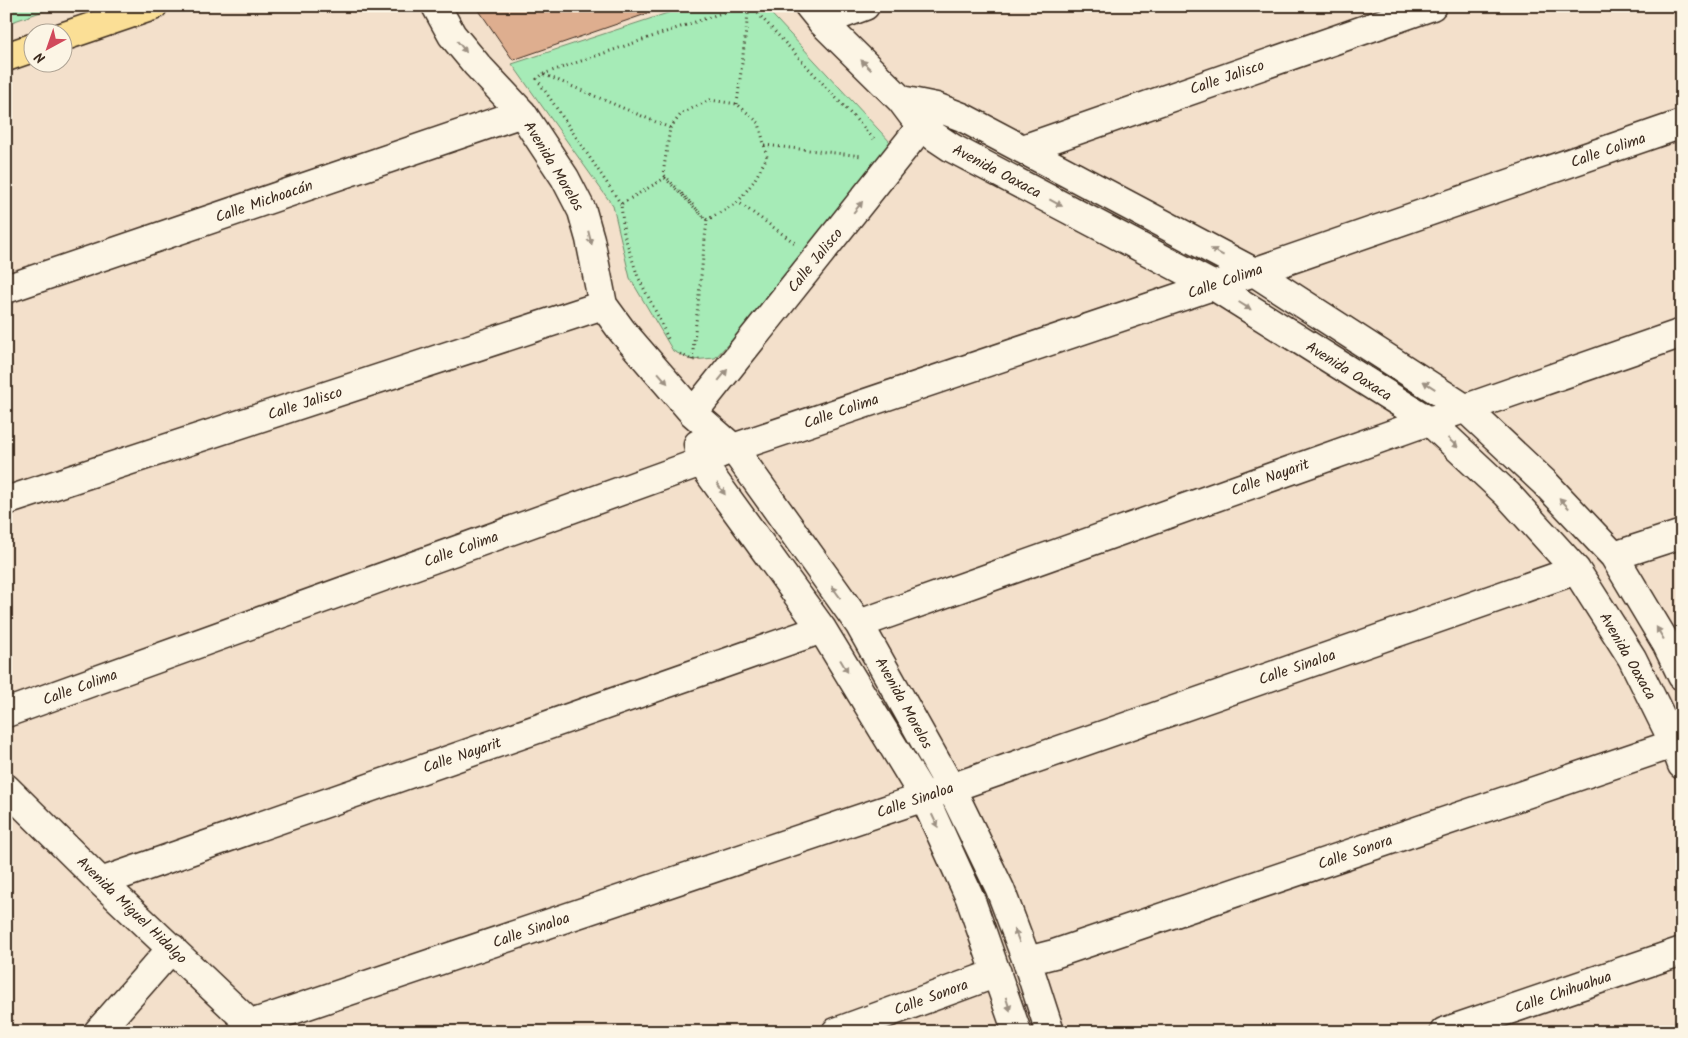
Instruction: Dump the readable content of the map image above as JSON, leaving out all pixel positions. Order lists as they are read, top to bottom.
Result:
{
  "streets": {
    "street": [
      "Calle Jalisco",
      "Calle Colima",
      "Avenida Morelos",
      "Avenida Oaxaca",
      "Calle Michoacán",
      "Calle Nayarit",
      "Calle Sinaloa",
      "Calle Sonora",
      "Avenida Miguel Hidalgo",
      "Calle Chihuahua"
    ]
  },
  "crossings": [
    ["Calle Jalisco", "Avenida Morelos"],
    ["Calle Jalisco", "Avenida Oaxaca"],
    ["Calle Colima", "Avenida Morelos"],
    ["Calle Colima", "Avenida Oaxaca"],
    ["Avenida Morelos", "Calle Michoacán"],
    ["Avenida Morelos", "Calle Nayarit"],
    ["Avenida Morelos", "Calle Sinaloa"],
    ["Avenida Morelos", "Calle Sonora"],
    ["Avenida Oaxaca", "Calle Nayarit"],
    ["Avenida Oaxaca", "Calle Sinaloa"],
    ["Avenida Oaxaca", "Calle Sonora"],
    ["Calle Nayarit", "Avenida Miguel Hidalgo"],
    ["Calle Sinaloa", "Avenida Miguel Hidalgo"]
  ],
  "north": "bottom left"
}
